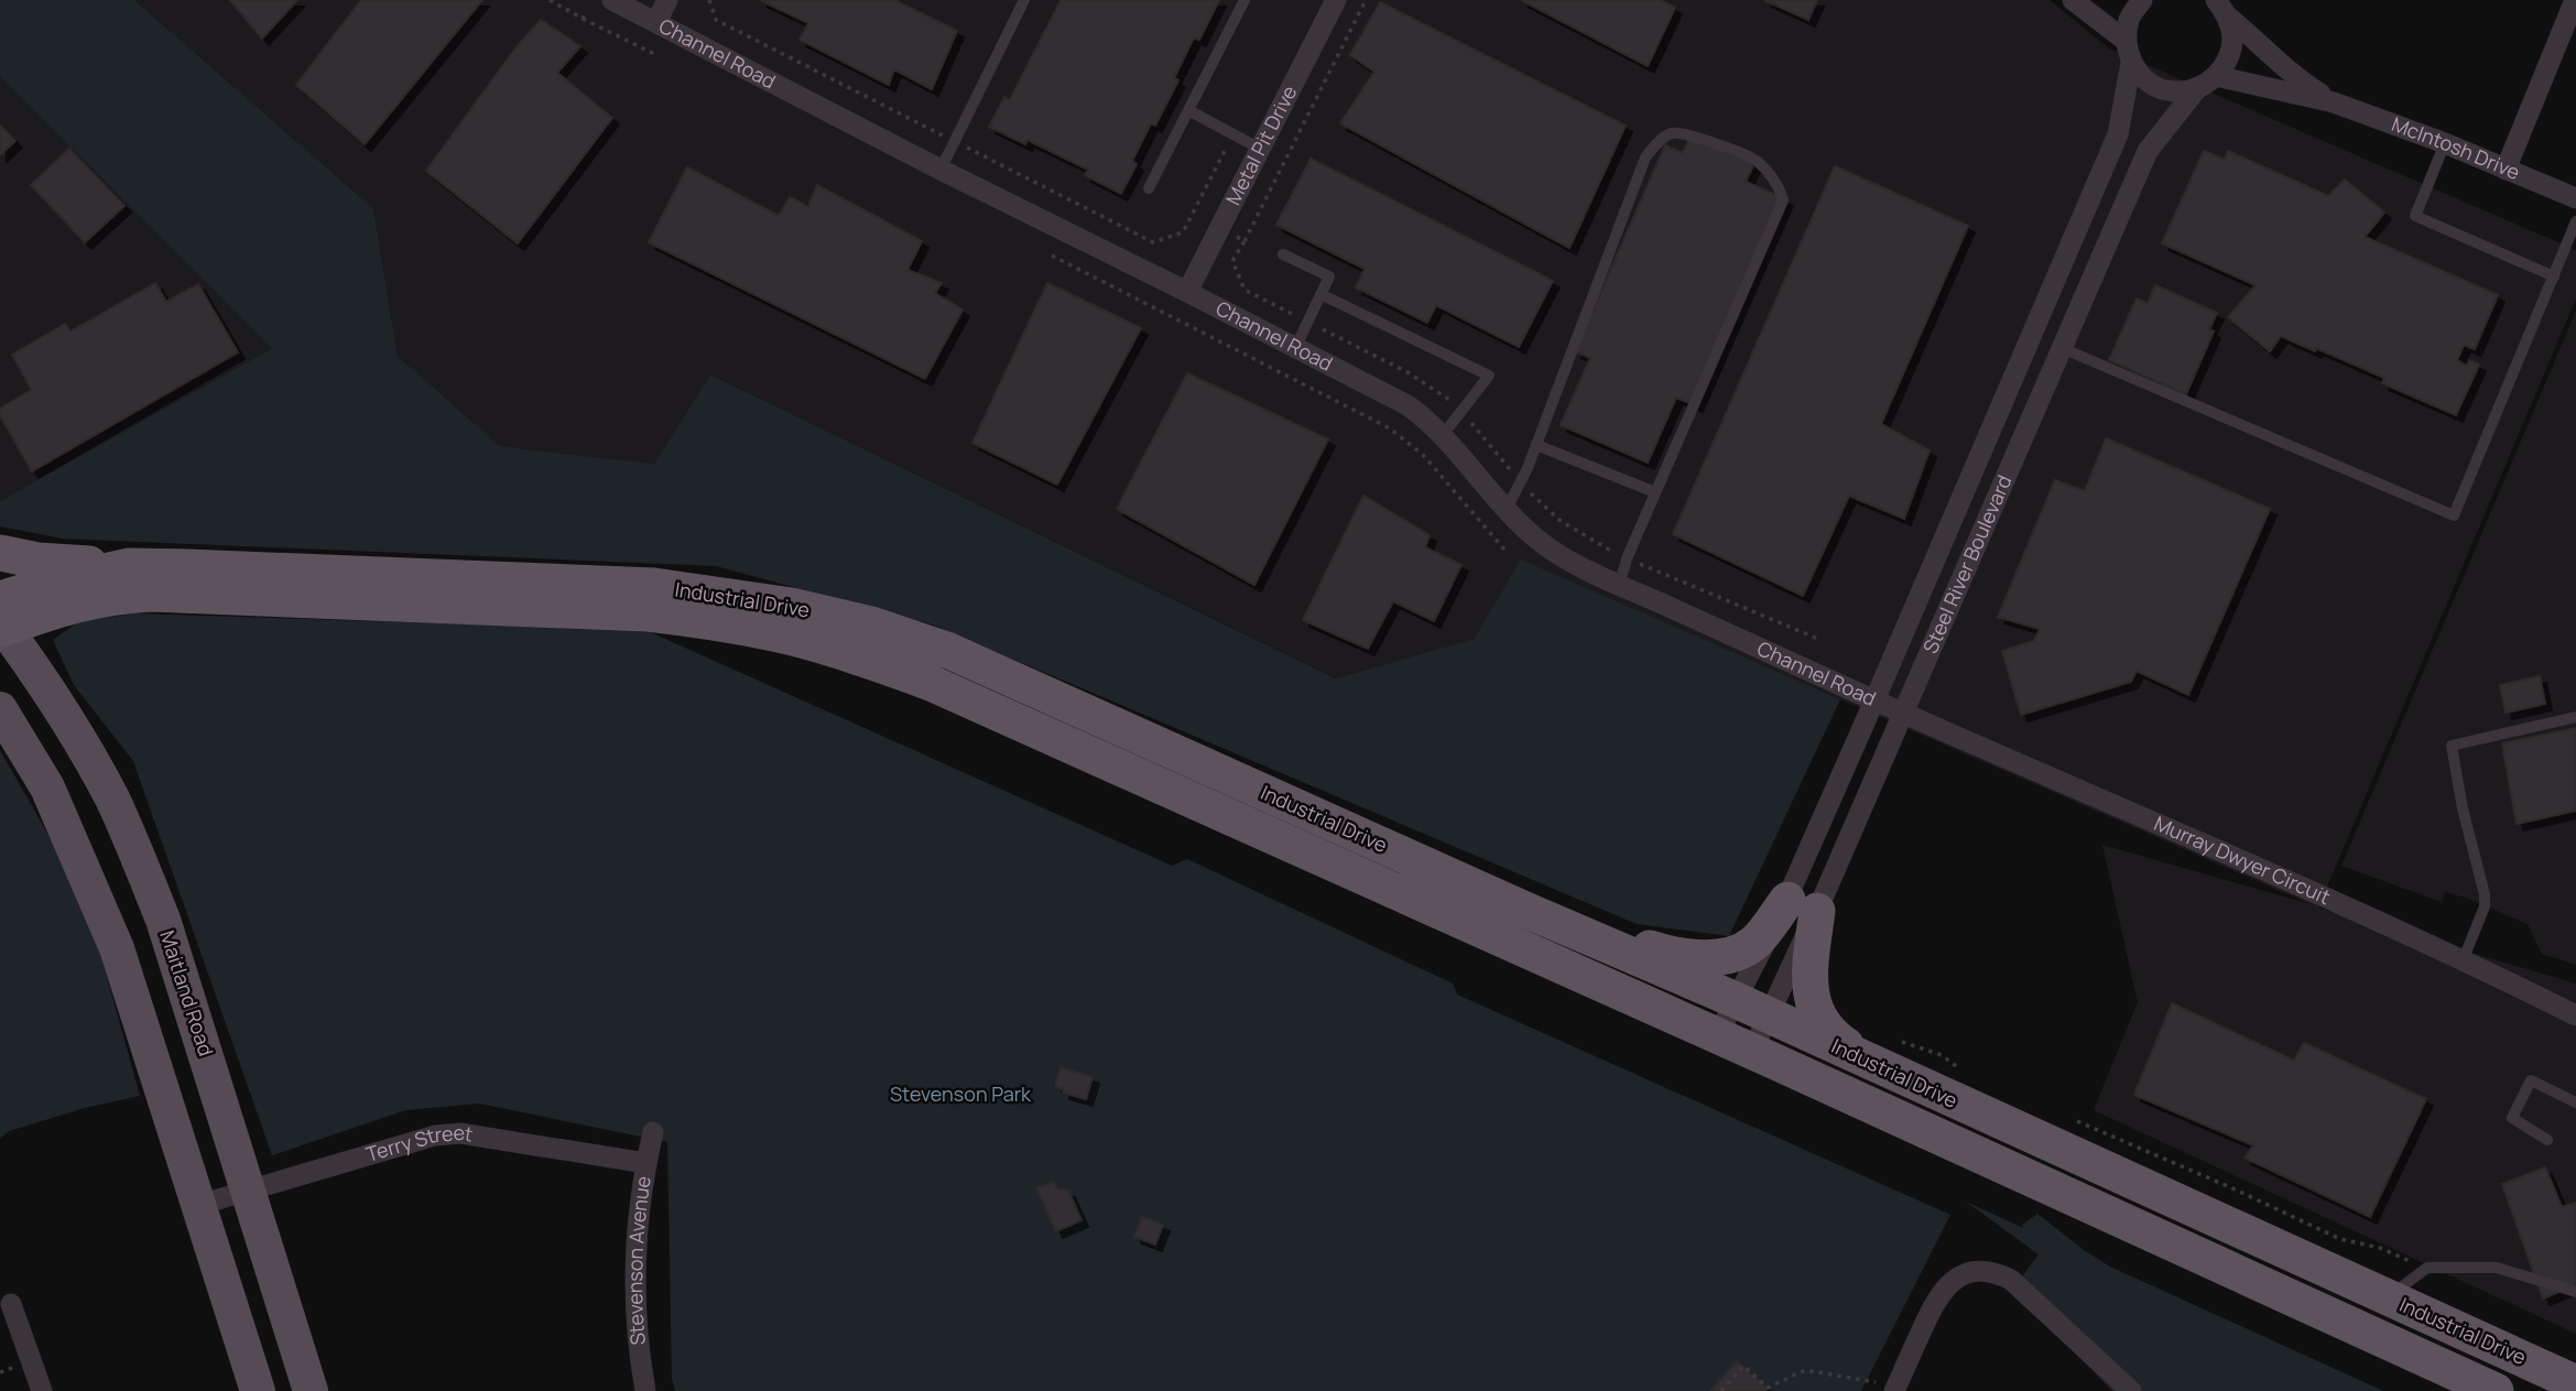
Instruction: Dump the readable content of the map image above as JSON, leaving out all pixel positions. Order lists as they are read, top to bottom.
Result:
{
  "streets": {
    "highway": ["Industrial Drive"],
    "main road": ["Maitland Road"],
    "street": [
      "Channel Road",
      "Metal Pit Drive",
      "McIntosh Drive",
      "Steel River Boulevard",
      "Murray Dwyer Circuit",
      "Terry Street",
      "Stevenson Avenue"
    ]
  },
  "crossings": [
    ["Channel Road", "Metal Pit Drive"],
    ["Channel Road", "Steel River Boulevard"],
    ["Channel Road", "Murray Dwyer Circuit"],
    ["McIntosh Drive", "Steel River Boulevard"],
    ["Steel River Boulevard", "Industrial Drive"],
    ["Steel River Boulevard", "Murray Dwyer Circuit"],
    ["Industrial Drive", "Maitland Road"],
    ["Maitland Road", "Terry Street"],
    ["Terry Street", "Stevenson Avenue"]
  ],
  "parks": ["Stevenson Park"]
}
